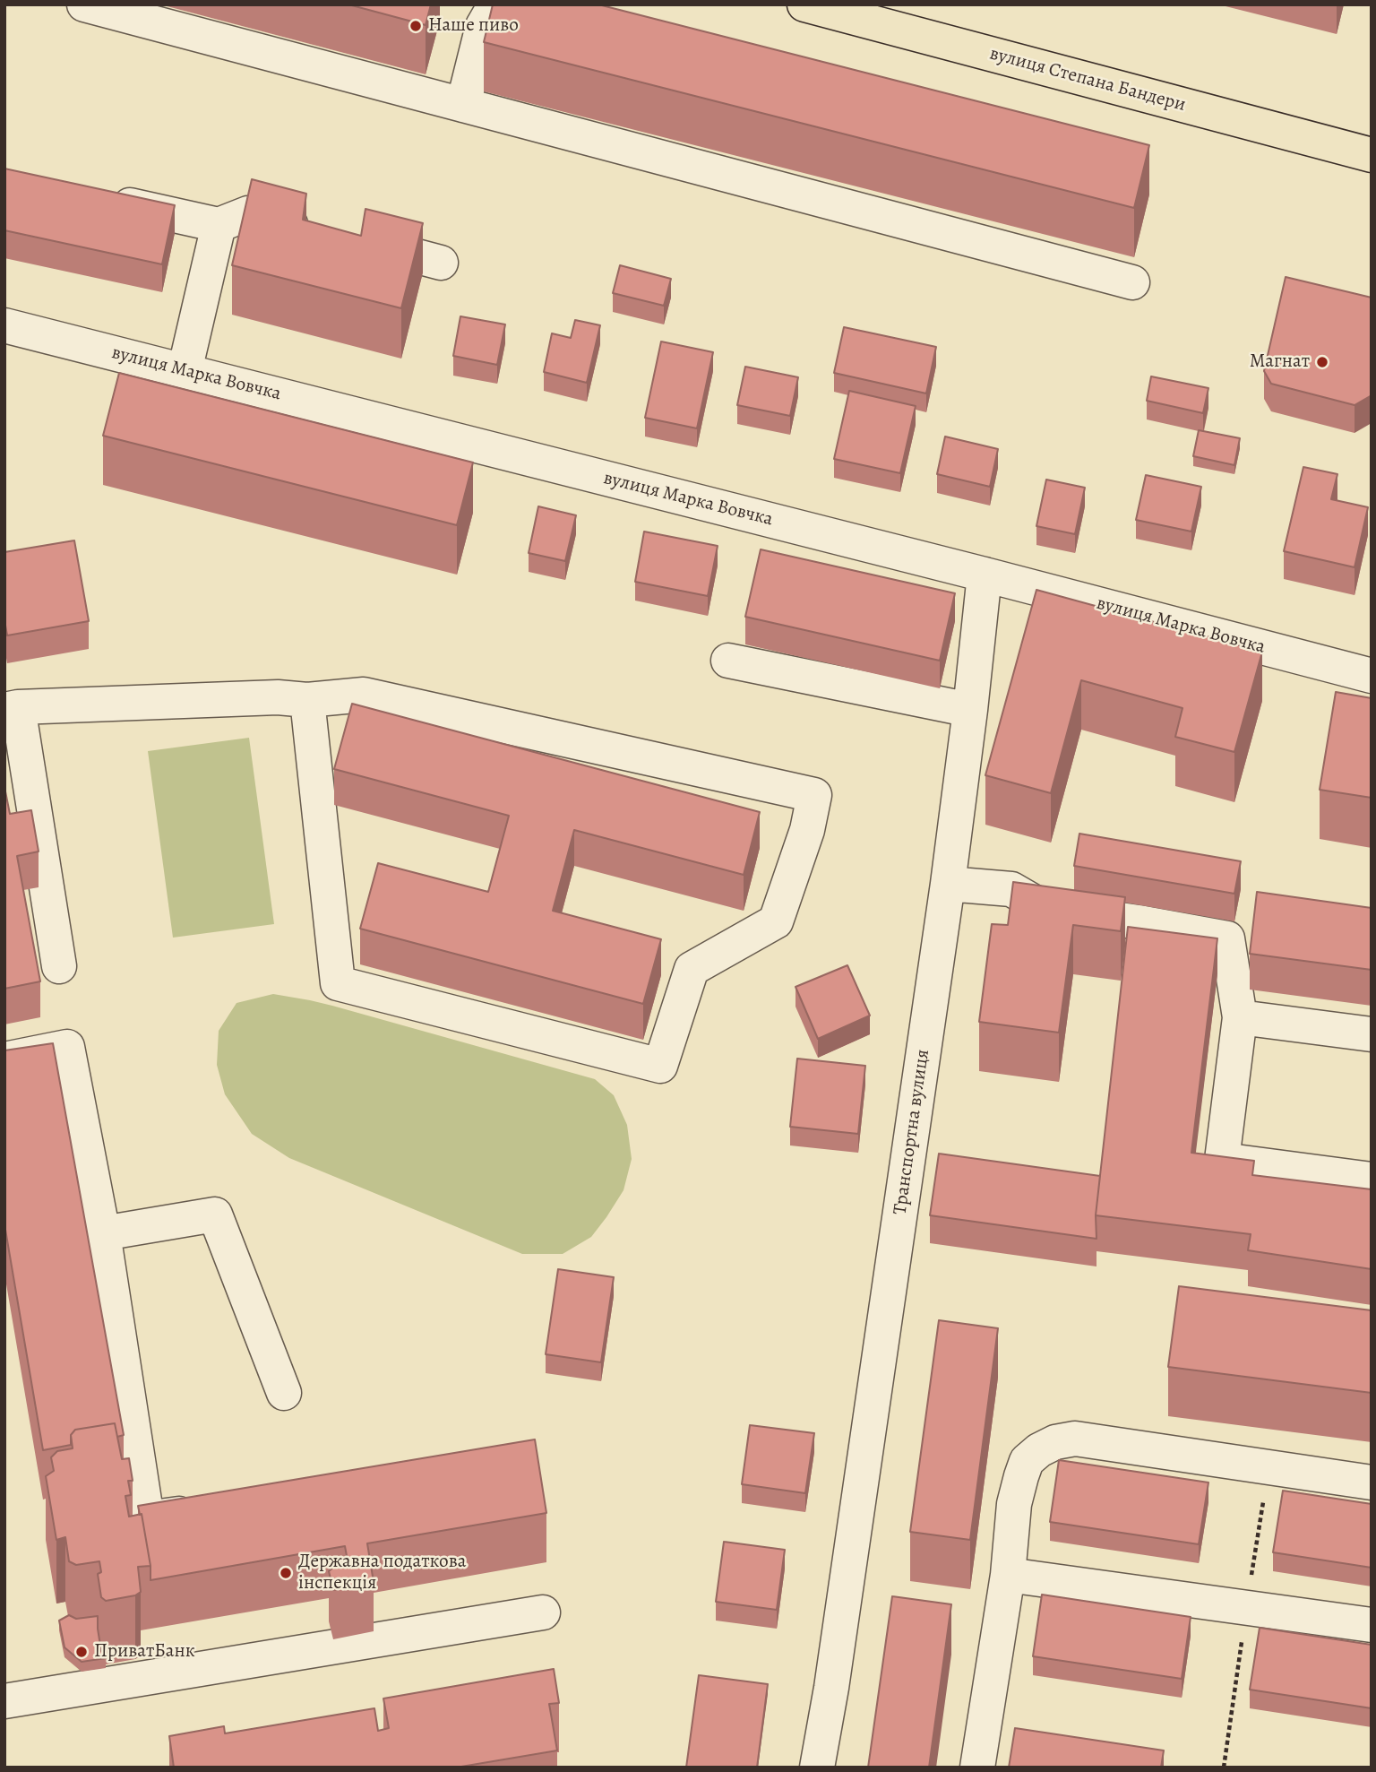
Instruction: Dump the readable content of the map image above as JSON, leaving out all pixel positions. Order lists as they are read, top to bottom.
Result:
{
  "streets": {
    "main road": ["вулиця Степана Бандери"],
    "street": ["вулиця Марка Вовчка", "Транспортна вулиця"]
  },
  "crossings": [
    ["вулиця Марка Вовчка", "Транспортна вулиця"]
  ],
  "places": [
    "Наше пиво",
    "Магнат",
    "Державна податкова інспекція",
    "ПриватБанк"
  ]
}
